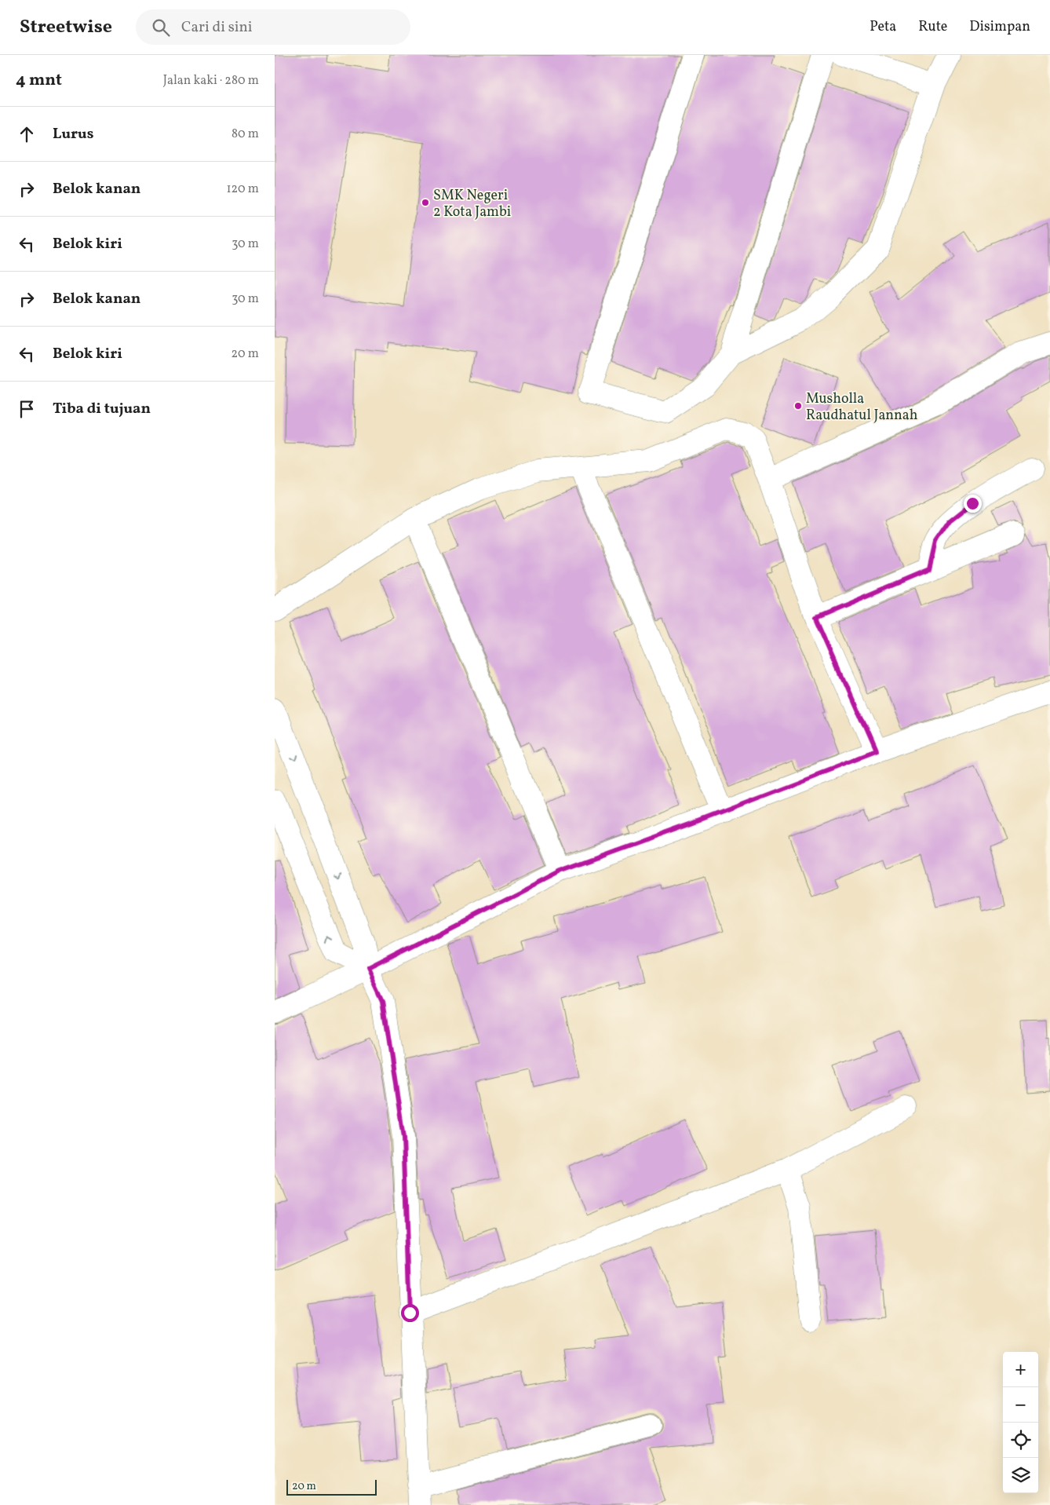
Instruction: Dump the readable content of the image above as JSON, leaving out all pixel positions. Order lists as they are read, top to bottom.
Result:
{
  "places": ["SMK Negeri 2 Kota Jambi", "Musholla Raudhatul Jannah"],
  "scale_bar": "20 m",
  "page": {
    "header": "Streetwise",
    "search": "Cari di sini",
    "nav": ["Peta", "Rute", "Disimpan"],
    "heading": ["4 mnt", "Jalan kaki · 280 m"],
    "list": [
      ["Lurus", "80 m"],
      ["Belok kanan", "120 m"],
      ["Belok kiri", "30 m"],
      ["Belok kanan", "30 m"],
      ["Belok kiri", "20 m"],
      "Tiba di tujuan"
    ],
    "map_buttons": ["+", "−"],
    "scale": "20 m"
  }
}
